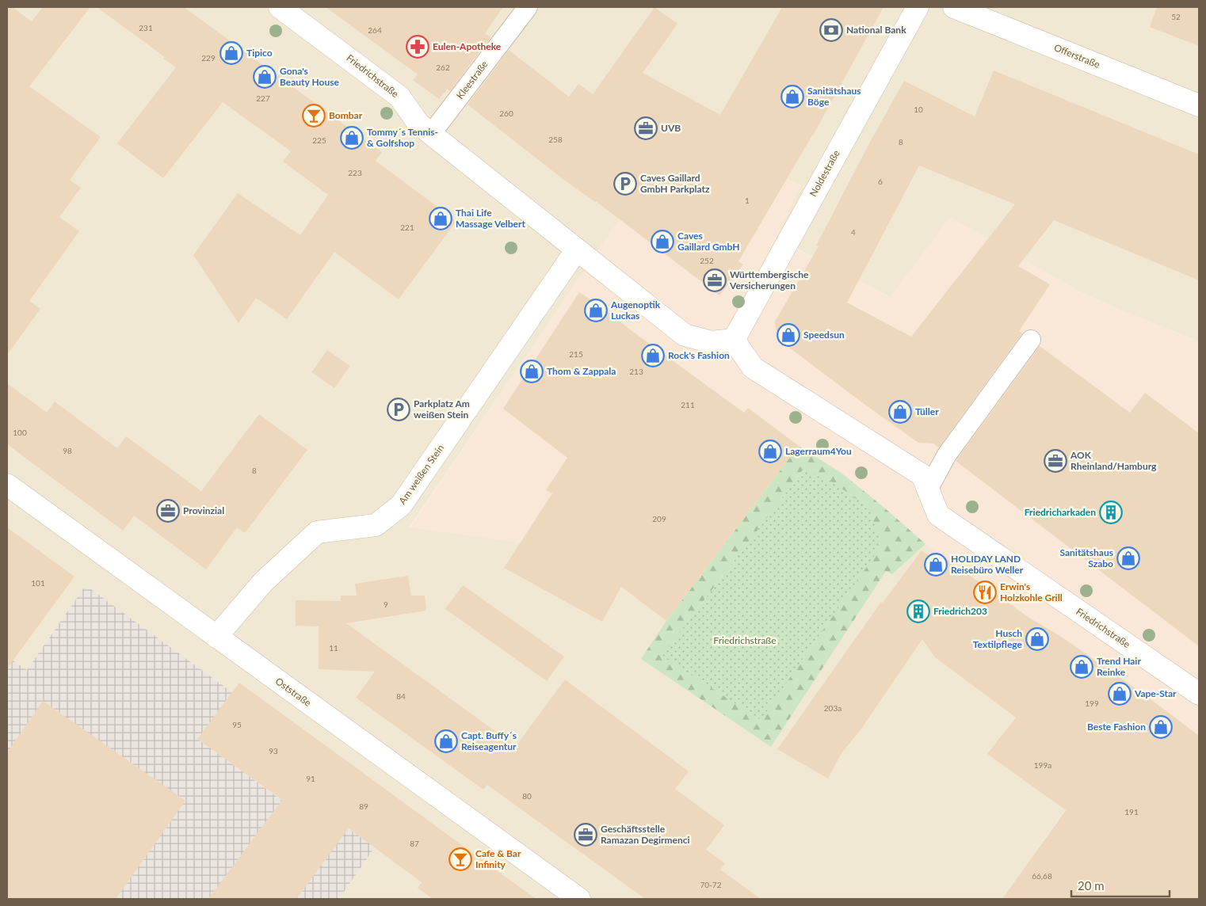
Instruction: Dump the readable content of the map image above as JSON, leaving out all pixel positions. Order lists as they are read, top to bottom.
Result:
{
  "streets": {
    "street": [
      "Offerstraße",
      "Friedrichstraße",
      "Noldestraße",
      "Am weißen Stein",
      "Oststraße"
    ],
    "lane": ["Kleestraße"]
  },
  "crossings": [
    ["Friedrichstraße", "Kleestraße"],
    ["Friedrichstraße", "Noldestraße"],
    ["Friedrichstraße", "Am weißen Stein"],
    ["Am weißen Stein", "Oststraße"]
  ],
  "parks": ["Friedrichstraße"],
  "places": {
    "bank": ["National Bank"],
    "pharmacy": ["Eulen-Apotheke"],
    "shop": [
      "Tipico",
      "Gona's Beauty House",
      "Sanitätshaus Böge",
      "Tommy´s Tennis- & Golfshop",
      "Thai Life Massage Velbert",
      "Caves Gaillard GmbH",
      "Augenoptik Luckas",
      "Speedsun",
      "Rock's Fashion",
      "Thom & Zappala",
      "Tüller",
      "Lagerraum4You",
      "Sanitätshaus Szabo",
      "HOLIDAY LAND Reisebüro Weller",
      "Husch Textilpflege",
      "Trend Hair Reinke",
      "Vape-Star",
      "Beste Fashion",
      "Capt. Buffy´s Reiseagentur"
    ],
    "bar": ["Bombar", "Cafe & Bar Infinity"],
    "office": [
      "UVB",
      "Württembergische Versicherungen",
      "AOK Rheinland/Hamburg",
      "Provinzial",
      "Geschäftsstelle Ramazan Degirmenci"
    ],
    "parking": ["Caves Gaillard GmbH Parkplatz", "Parkplatz Am weißen Stein"],
    "building": ["Friedricharkaden", "Friedrich203"],
    "restaurant": ["Erwin's Holzkohle Grill"]
  },
  "house_numbers": [
    "52",
    "231",
    "264",
    "229",
    "262",
    "227",
    "10",
    "260",
    "258",
    "225",
    "8",
    "223",
    "6",
    "1",
    "221",
    "4",
    "252",
    "215",
    "213",
    "211",
    "100",
    "98",
    "8",
    "209",
    "101",
    "9",
    "11",
    "84",
    "199",
    "203a",
    "95",
    "93",
    "199a",
    "91",
    "80",
    "89",
    "191",
    "87",
    "66,68",
    "70-72"
  ],
  "scale_bar": "20 m"
}
